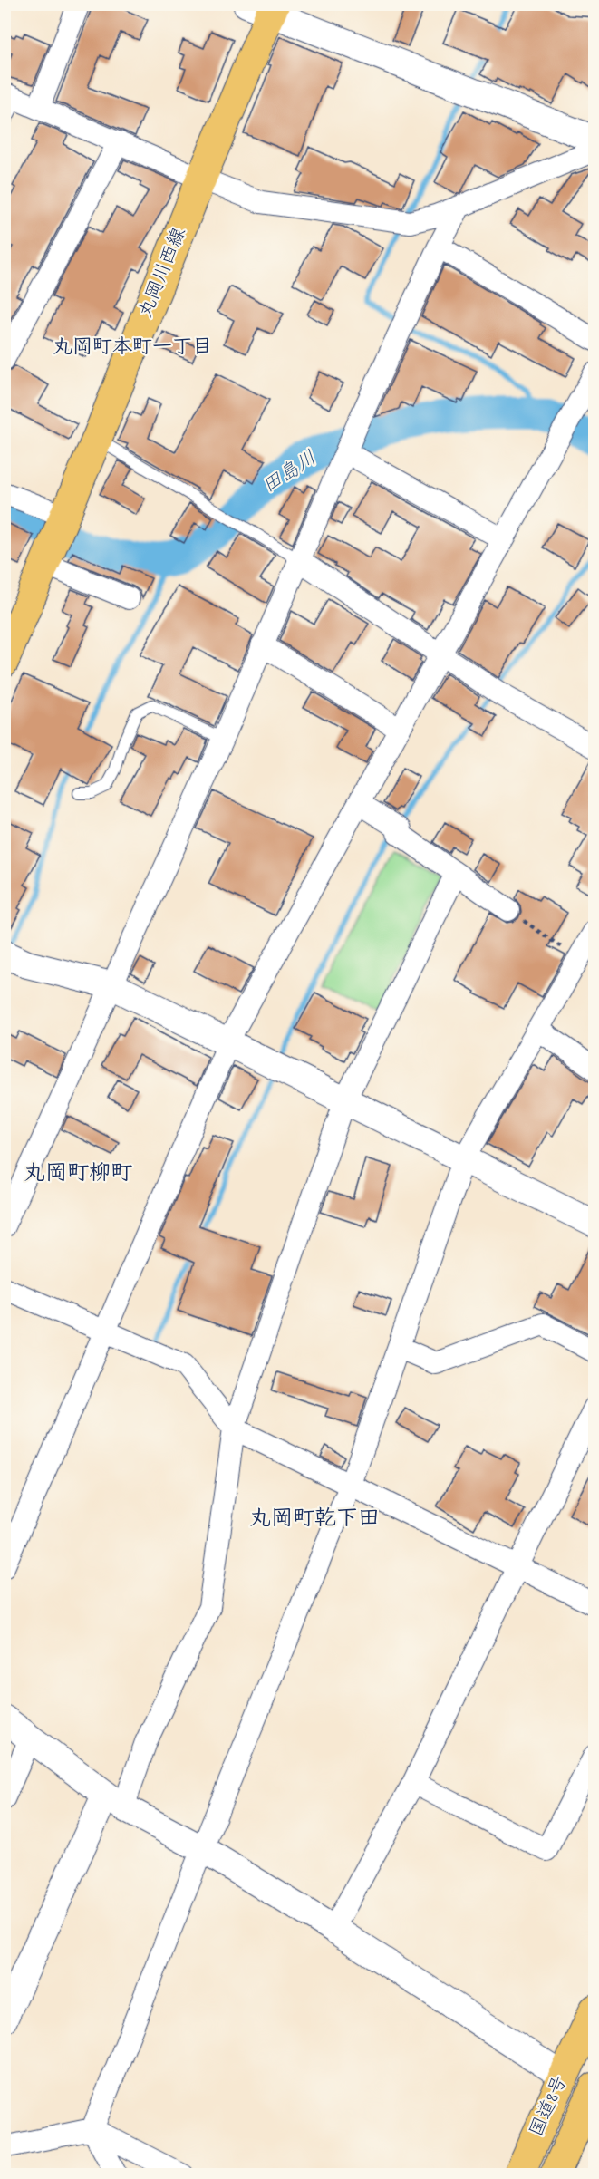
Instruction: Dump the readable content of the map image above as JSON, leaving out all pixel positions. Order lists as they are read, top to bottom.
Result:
{
  "streets": {
    "main road": ["丸岡川西線", "国道8号"]
  },
  "districts": ["丸岡町本町一丁目", "丸岡町柳町", "丸岡町乾下田"],
  "water": ["田島川"]
}
